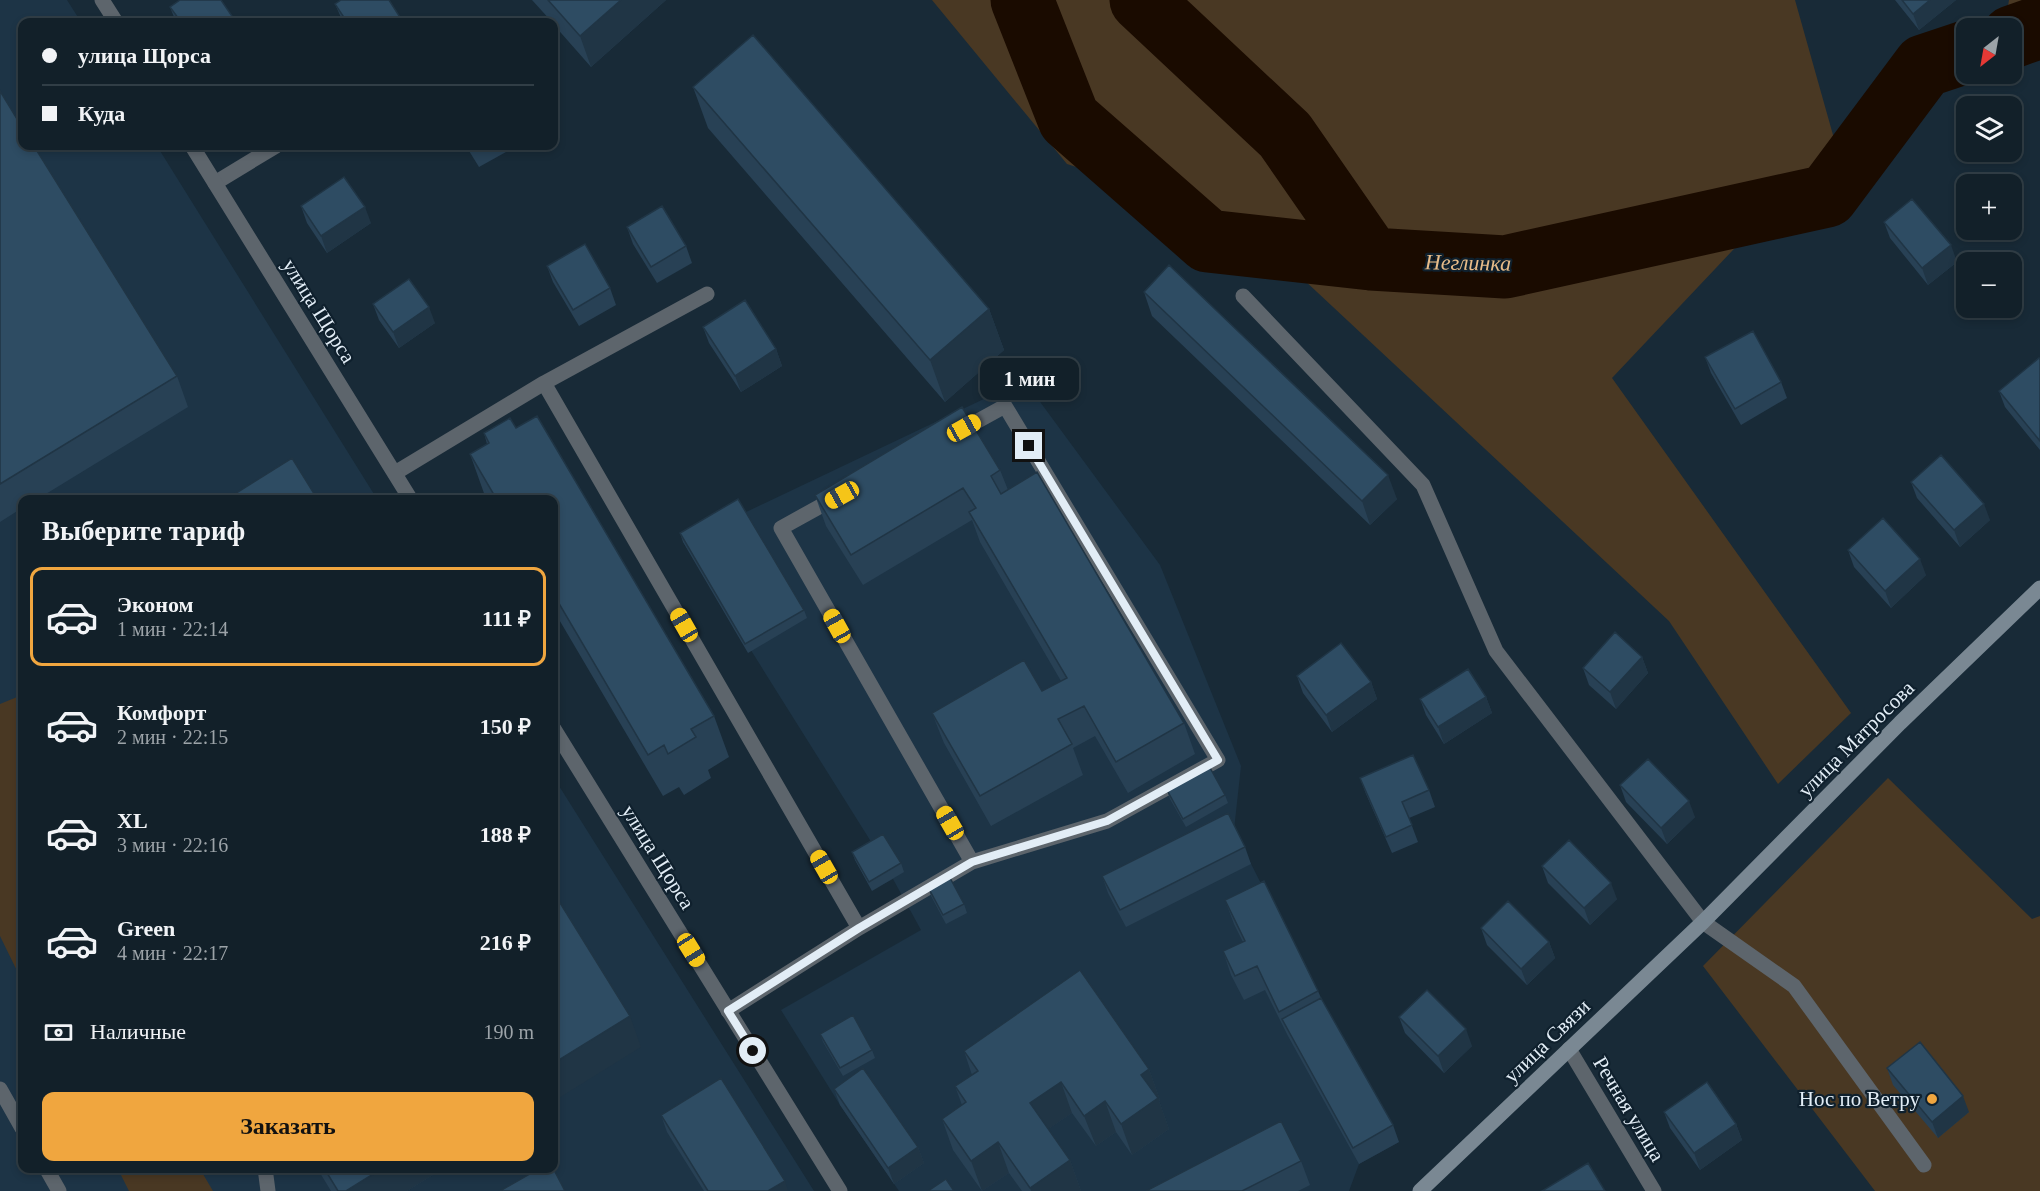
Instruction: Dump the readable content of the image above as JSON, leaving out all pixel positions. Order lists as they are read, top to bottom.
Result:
{
  "streets": {
    "main road": ["улица Матросова", "улица Связи"],
    "street": ["улица Щорса", "Речная улица"]
  },
  "crossings": [
    ["улица Матросова", "улица Связи"],
    ["улица Связи", "Речная улица"]
  ],
  "water": ["Неглинка"],
  "places": ["Нос по Ветру"],
  "north": "bottom left",
  "page": {
    "map_buttons": ["+", "−"],
    "banner": ["улица Щорса", "Куда"],
    "bubble": "1 мин",
    "heading": "Выберите тариф",
    "list": [
      {
        "name": "Эконом",
        "note": "1 мин · 22:14",
        "value": "111 ₽"
      },
      {
        "name": "Комфорт",
        "note": "2 мин · 22:15",
        "value": "150 ₽"
      },
      {
        "name": "XL",
        "note": "3 мин · 22:16",
        "value": "188 ₽"
      },
      {
        "name": "Green",
        "note": "4 мин · 22:17",
        "value": "216 ₽"
      }
    ],
    "pay": ["Наличные", "190 m"],
    "buttons": "Заказать"
  }
}
